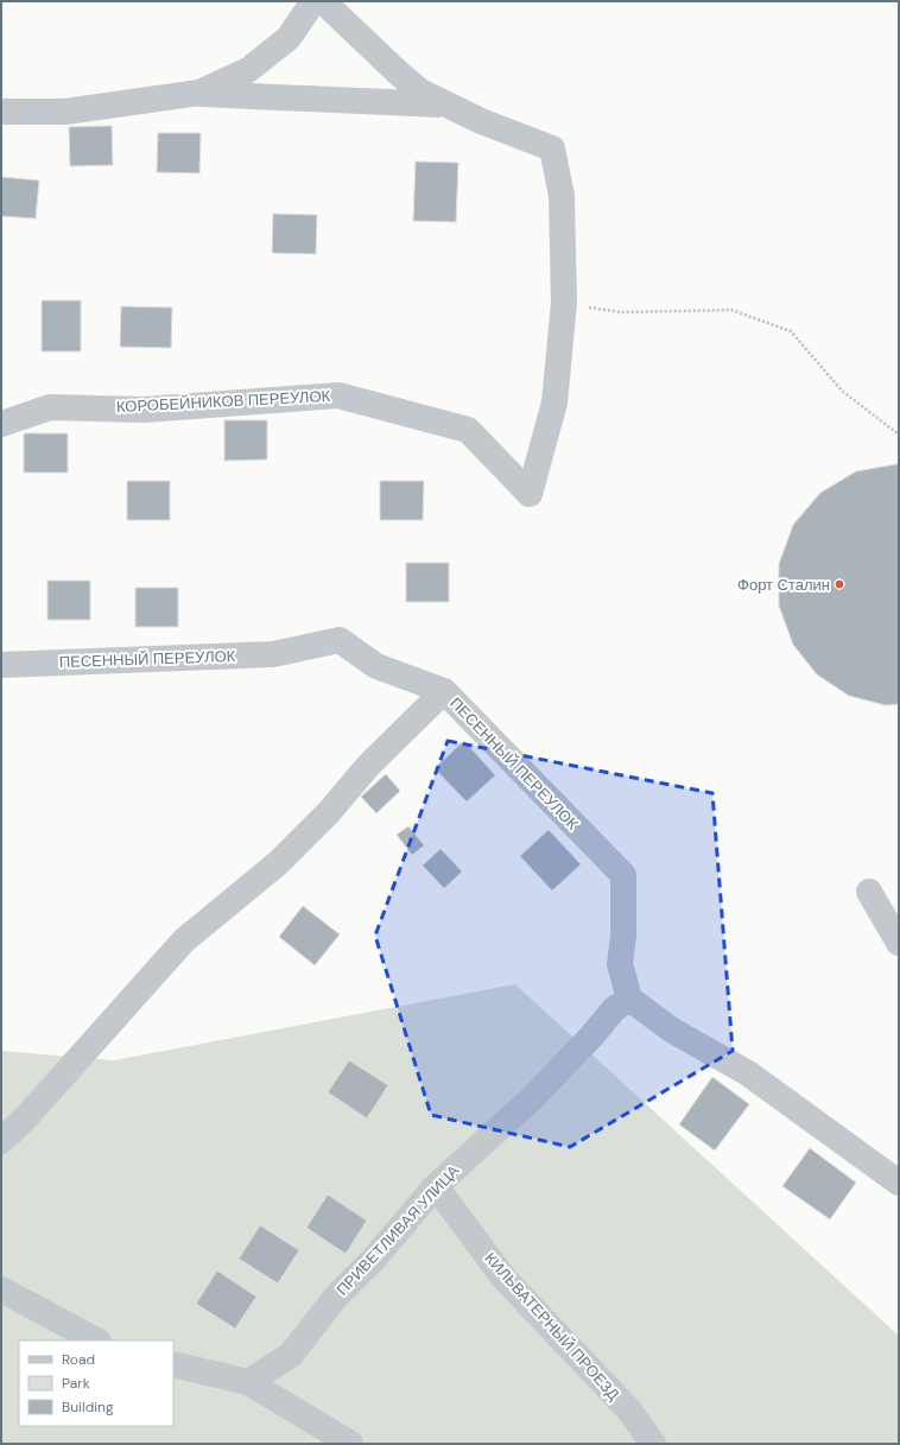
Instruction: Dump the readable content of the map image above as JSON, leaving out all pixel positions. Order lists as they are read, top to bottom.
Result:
{
  "streets": {
    "street": [
      "КОРОБЕЙНИКОВ ПЕРЕУЛОК",
      "ПЕСЕННЫЙ ПЕРЕУЛОК",
      "ПРИВЕТЛИВАЯ УЛИЦА",
      "КИЛЬВАТЕРНЫЙ ПРОЕЗД"
    ]
  },
  "crossings": [
    ["ПЕСЕННЫЙ ПЕРЕУЛОК", "ПРИВЕТЛИВАЯ УЛИЦА"],
    ["ПРИВЕТЛИВАЯ УЛИЦА", "КИЛЬВАТЕРНЫЙ ПРОЕЗД"]
  ],
  "places": ["Форт Сталин"],
  "legend": ["Road", "Park", "Building"]
}
